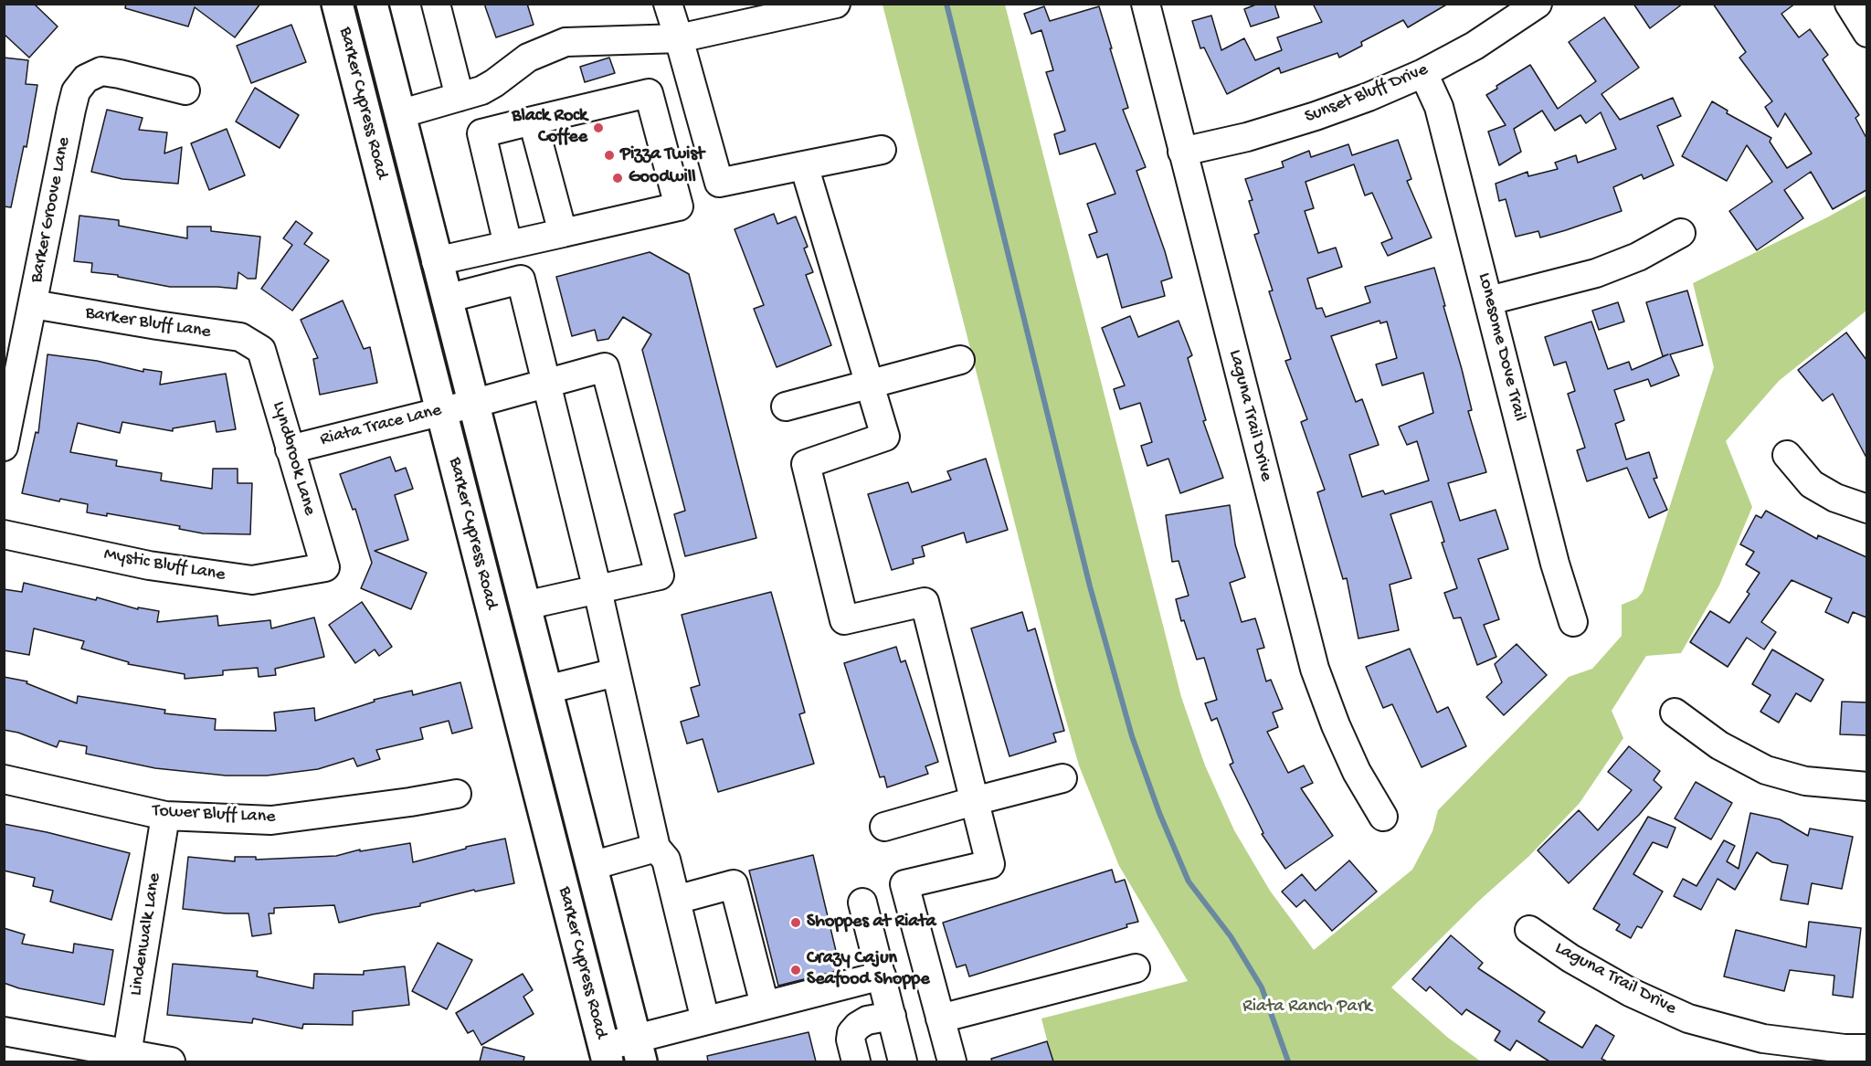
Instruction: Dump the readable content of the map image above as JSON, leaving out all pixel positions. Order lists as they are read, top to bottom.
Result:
{
  "streets": {
    "main road": ["Barker Cypress Road"],
    "street": [
      "Sunset Bluff Drive",
      "Barker Groove Lane",
      "Barker Bluff Lane",
      "Lonesome Dove Trail",
      "Laguna Trail Drive",
      "Riata Trace Lane",
      "Lyndbrook Lane",
      "Mystic Bluff Lane",
      "Tower Bluff Lane",
      "Lindenwalk Lane"
    ]
  },
  "crossings": [
    ["Sunset Bluff Drive", "Lonesome Dove Trail"],
    ["Sunset Bluff Drive", "Laguna Trail Drive"],
    ["Barker Cypress Road", "Riata Trace Lane"],
    ["Barker Groove Lane", "Barker Bluff Lane"],
    ["Barker Bluff Lane", "Lyndbrook Lane"],
    ["Riata Trace Lane", "Lyndbrook Lane"],
    ["Lyndbrook Lane", "Mystic Bluff Lane"],
    ["Tower Bluff Lane", "Lindenwalk Lane"]
  ],
  "parks": ["Riata Ranch Park"],
  "places": [
    "Black Rock Coffee",
    "Pizza Twist",
    "Goodwill",
    "Shoppes at Riata",
    "Crazy Cajun Seafood Shoppe"
  ]
}
